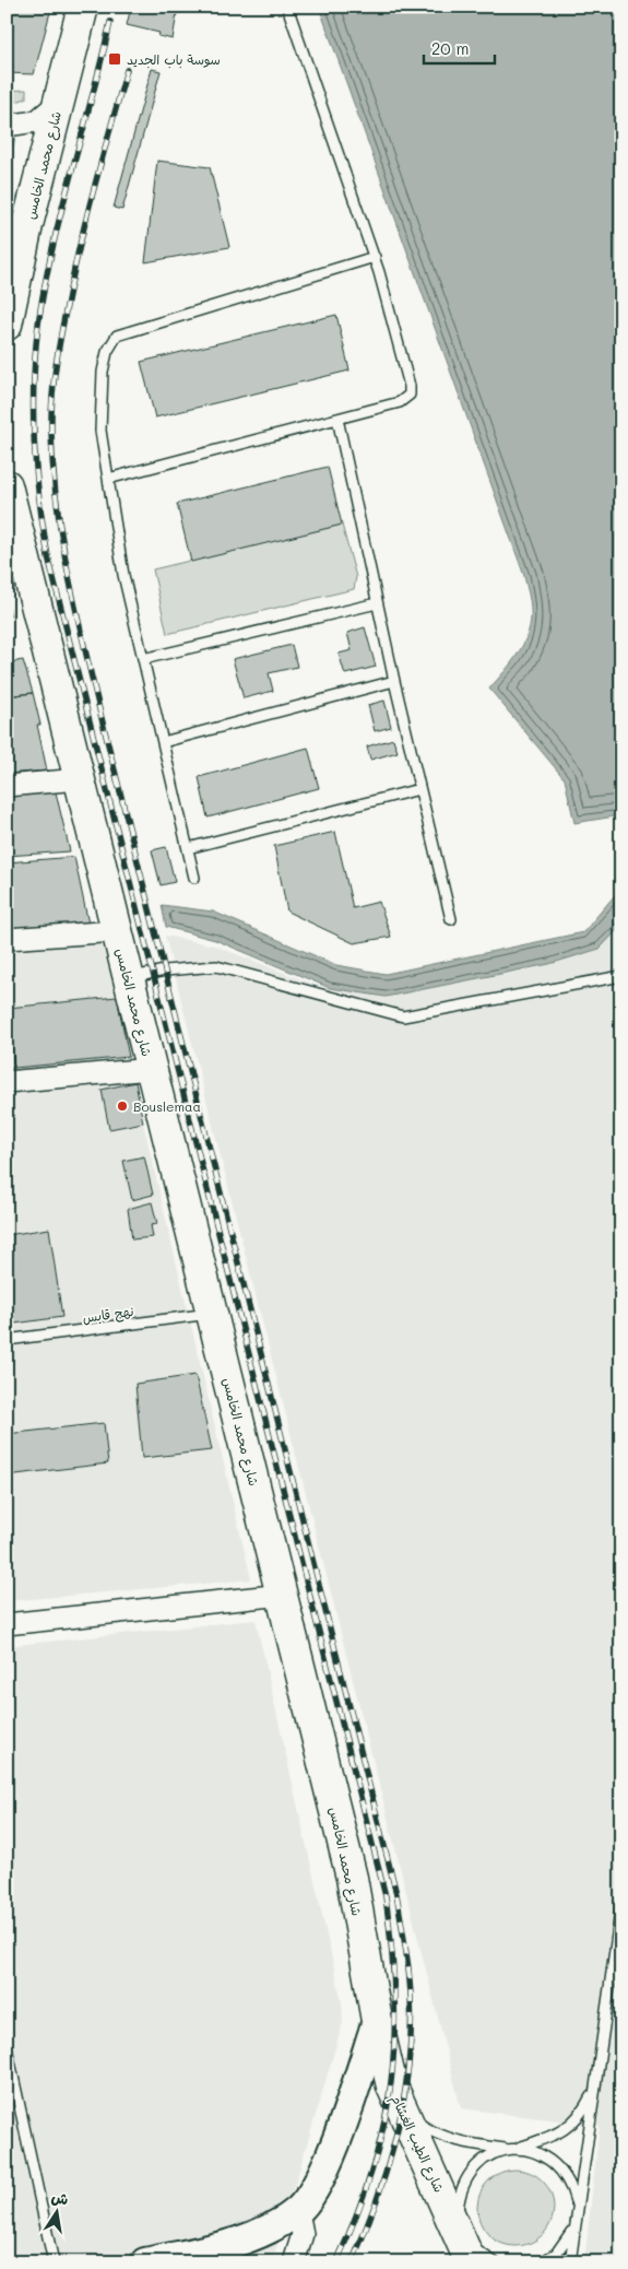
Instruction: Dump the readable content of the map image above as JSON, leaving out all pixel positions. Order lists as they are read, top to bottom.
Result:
{
  "streets": {
    "main road": ["شارع محمد الخامس", "شارع الطيب الغشام"],
    "lane": ["نهج قابس"]
  },
  "crossings": [
    ["شارع محمد الخامس", "نهج قابس"],
    ["شارع محمد الخامس", "شارع الطيب الغشام"]
  ],
  "places": {
    "transit": ["سوسة باب الجديد"],
    "other": ["Bouslemaa"]
  },
  "scale_bar": "20 m",
  "north": "top"
}
